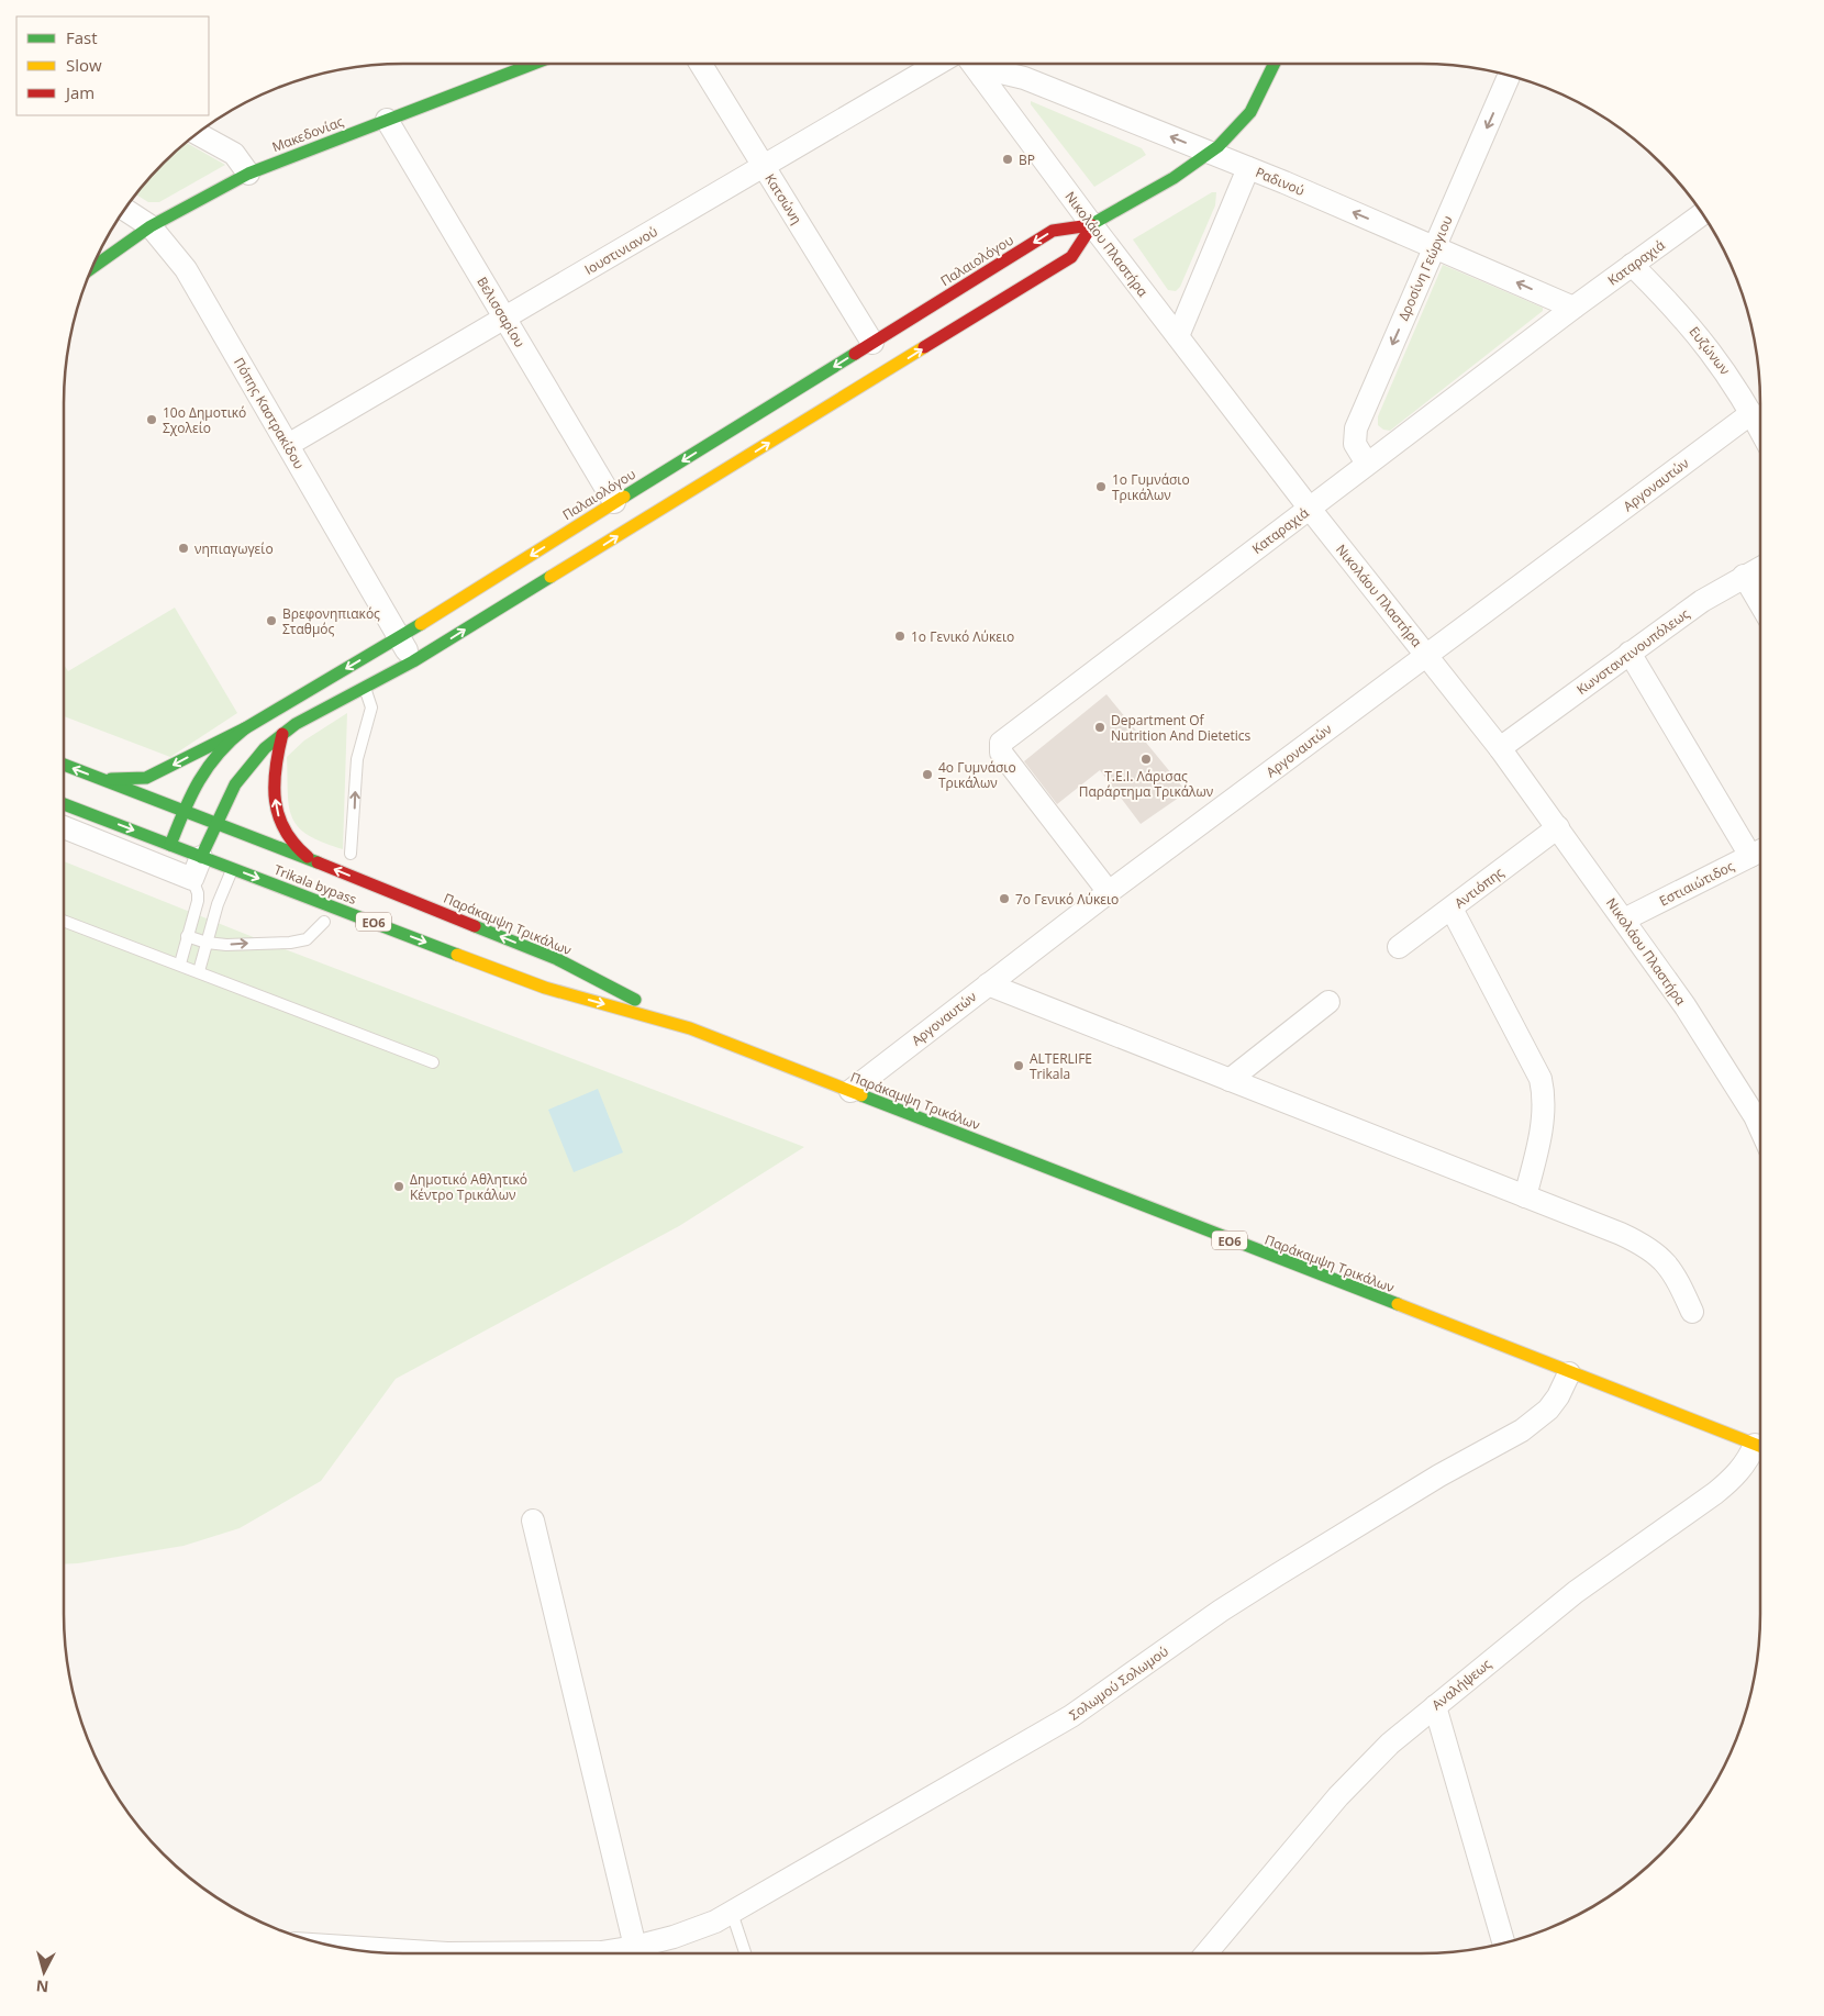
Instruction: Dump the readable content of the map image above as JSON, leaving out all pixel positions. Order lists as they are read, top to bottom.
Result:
{
  "streets": {
    "main road": [
      "Μακεδονίας",
      "Παλαιολόγου",
      "Trikala bypass",
      "ΕΟ6",
      "Παράκαμψη Τρικάλων"
    ],
    "street": [
      "Ραδινού",
      "Κατσώνη",
      "Νικολάου Πλαστήρα",
      "Ιουστινιανού",
      "Καταραχιά",
      "Δροσίνη Γεώργιου",
      "Βελισσαρίου",
      "Ευζώνων",
      "Πόπης Καστρακίδου",
      "Αργοναυτών",
      "Κωνσταντινουπόλεως",
      "Εστιαιώτιδος",
      "Αντιόπης",
      "Σολωμού Σολωμού",
      "Αναλήψεως"
    ]
  },
  "crossings": [
    ["Μακεδονίας", "Βελισσαρίου"],
    ["Μακεδονίας", "Πόπης Καστρακίδου"],
    ["Ραδινού", "Νικολάου Πλαστήρα"],
    ["Ραδινού", "Παλαιολόγου"],
    ["Ραδινού", "Καταραχιά"],
    ["Ραδινού", "Δροσίνη Γεώργιου"],
    ["Κατσώνη", "Ιουστινιανού"],
    ["Κατσώνη", "Παλαιολόγου"],
    ["Νικολάου Πλαστήρα", "Παλαιολόγου"],
    ["Νικολάου Πλαστήρα", "Καταραχιά"],
    ["Νικολάου Πλαστήρα", "Αργοναυτών"],
    ["Νικολάου Πλαστήρα", "Κωνσταντινουπόλεως"],
    ["Νικολάου Πλαστήρα", "Εστιαιώτιδος"],
    ["Νικολάου Πλαστήρα", "Αντιόπης"],
    ["Ιουστινιανού", "Βελισσαρίου"],
    ["Ιουστινιανού", "Πόπης Καστρακίδου"],
    ["Παλαιολόγου", "Βελισσαρίου"],
    ["Παλαιολόγου", "Πόπης Καστρακίδου"],
    ["Παλαιολόγου", "Trikala bypass"],
    ["Παλαιολόγου", "Παράκαμψη Τρικάλων"],
    ["Καταραχιά", "Δροσίνη Γεώργιου"],
    ["Καταραχιά", "Ευζώνων"],
    ["Καταραχιά", "Αργοναυτών"],
    ["Ευζώνων", "Αργοναυτών"],
    ["Αργοναυτών", "Παράκαμψη Τρικάλων"],
    ["Trikala bypass", "Παράκαμψη Τρικάλων"],
    ["Παράκαμψη Τρικάλων", "Σολωμού Σολωμού"]
  ],
  "one_way": ["Ραδινού", "Δροσίνη Γεώργιου", "Trikala bypass"],
  "places": [
    "BP",
    "10ο Δημοτικό Σχολείο",
    "1ο Γυμνάσιο Τρικάλων",
    "νηπιαγωγείο",
    "Βρεφονηπιακός Σταθμός",
    "1ο Γενικό Λύκειο",
    "Department Of Nutrition And Dietetics",
    "Τ.Ε.Ι. Λάρισας Παράρτημα Τρικάλων",
    "4ο Γυμνάσιο Τρικάλων",
    "7ο Γενικό Λύκειο",
    "ALTERLIFE Trikala",
    "Δημοτικό Αθλητικό Κέντρο Τρικάλων"
  ],
  "legend": ["Fast", "Slow", "Jam"],
  "north": "bottom"
}
